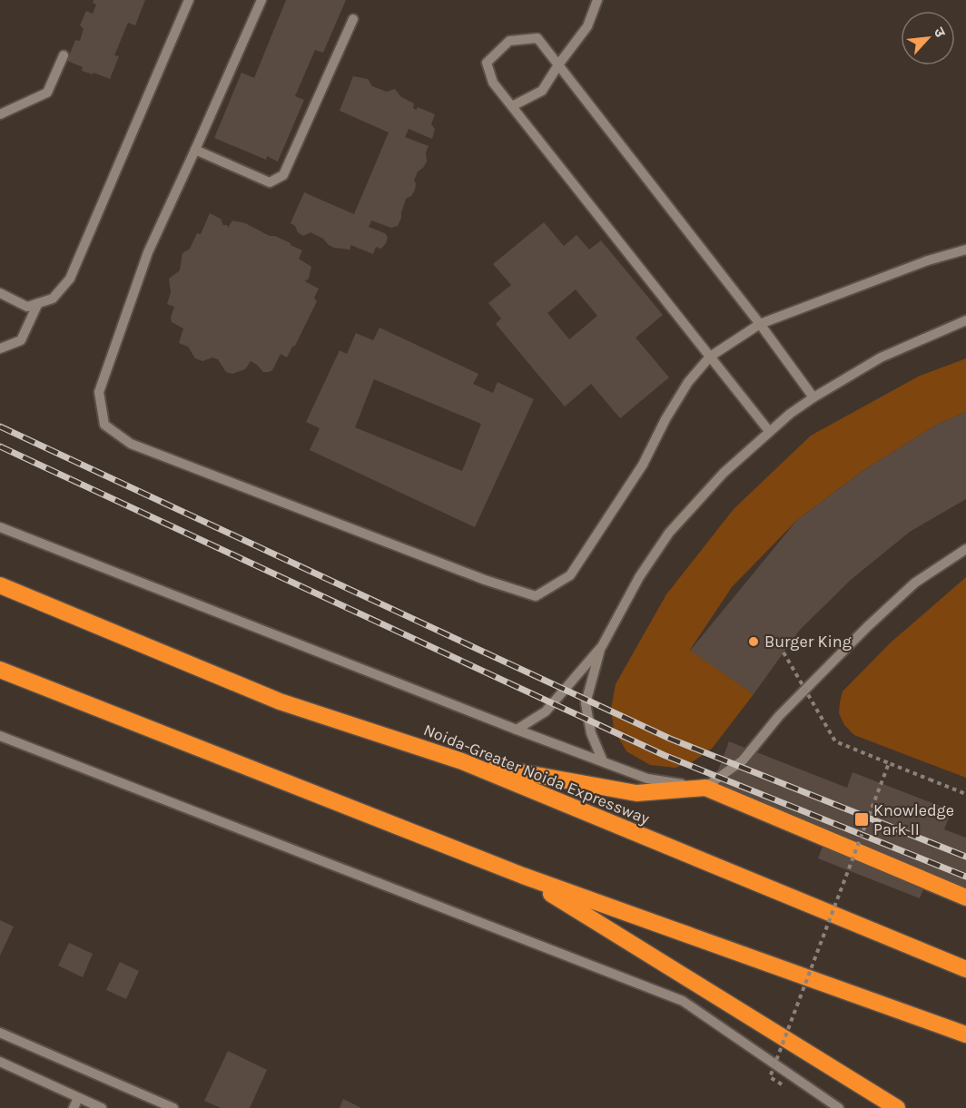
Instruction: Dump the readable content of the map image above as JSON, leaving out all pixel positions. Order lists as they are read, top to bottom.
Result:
{
  "streets": {
    "highway": ["Noida-Greater Noida Expressway"]
  },
  "places": {
    "other": ["Burger King"],
    "transit": ["Knowledge Park II"]
  },
  "north": "top right"
}
